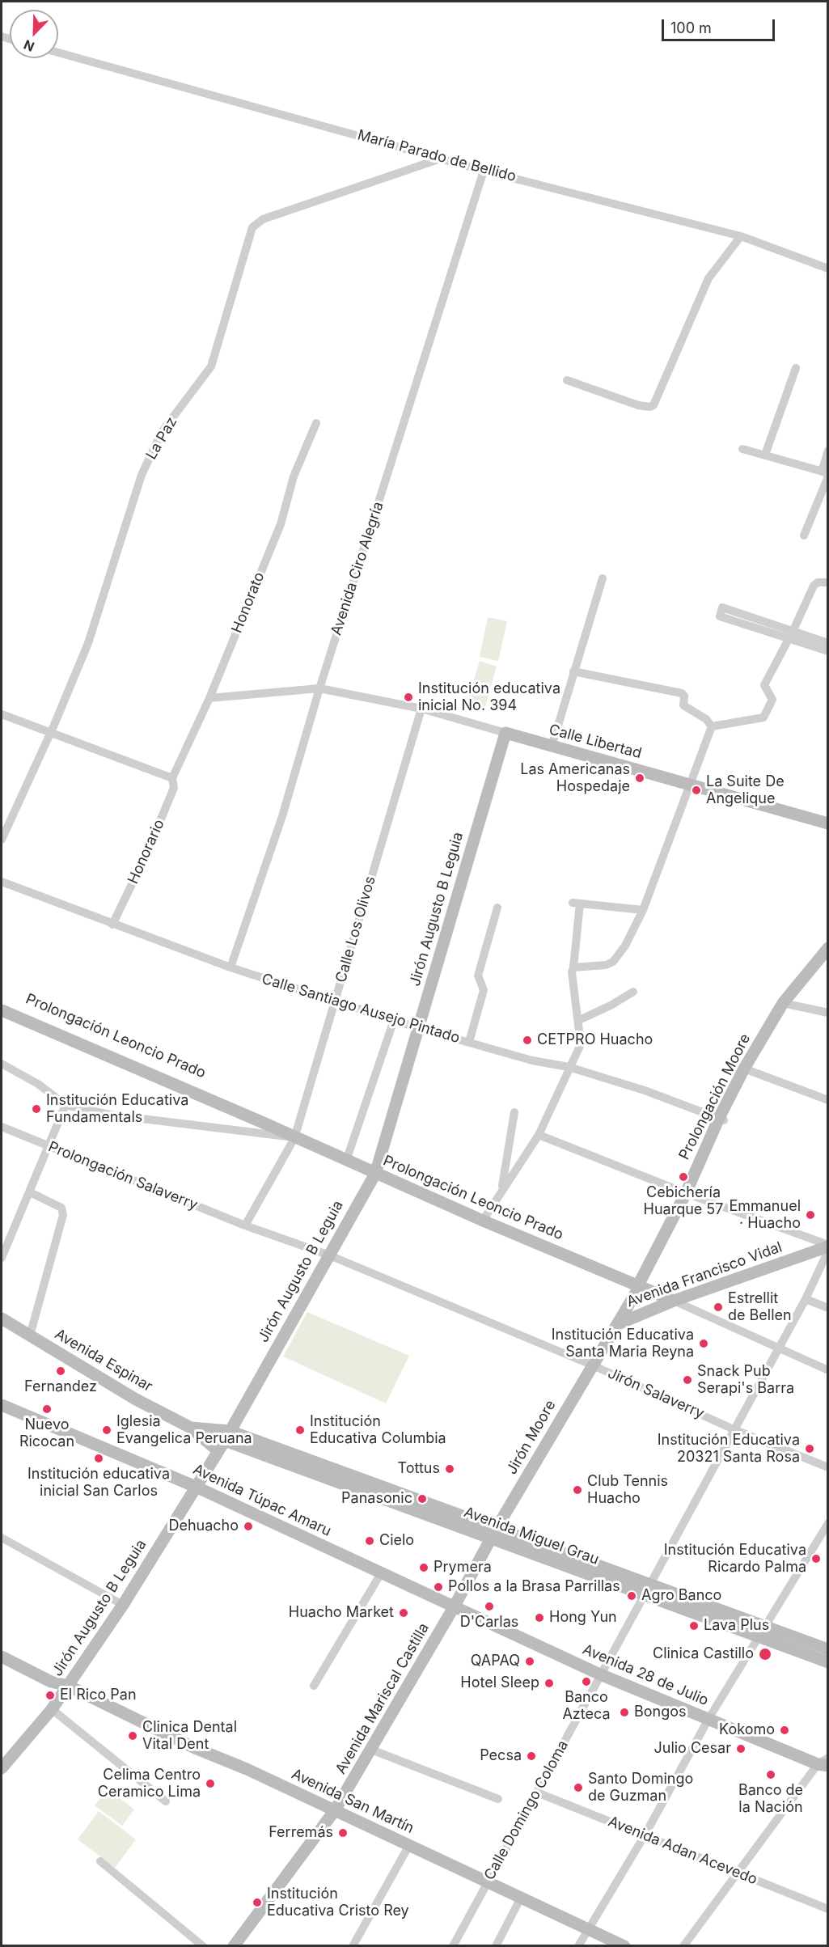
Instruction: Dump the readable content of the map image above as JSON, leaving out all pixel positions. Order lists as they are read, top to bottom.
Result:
{
  "streets": {
    "street": [
      "María Parado de Bellido",
      "La Paz",
      "Avenida Ciro Alegría",
      "Honorato",
      "Calle Libertad",
      "Honorario",
      "Jirón Augusto B Leguia",
      "Calle Los Olivos",
      "Calle Santiago Ausejo Pintado",
      "Prolongación Leoncio Prado",
      "Prolongación Moore",
      "Prolongación Salaverry",
      "Avenida Francisco Vidal",
      "Avenida Espinar",
      "Jirón Salaverry",
      "Jirón Moore",
      "Avenida Túpac Amaru",
      "Avenida Miguel Grau",
      "Avenida 28 de Julio",
      "Avenida Mariscal Castilla",
      "Avenida San Martín",
      "Calle Domingo Coloma",
      "Avenida Adan Acevedo"
    ]
  },
  "crossings": [
    ["María Parado de Bellido", "La Paz"],
    ["María Parado de Bellido", "Avenida Ciro Alegría"],
    ["Avenida Ciro Alegría", "Calle Libertad"],
    ["Avenida Ciro Alegría", "Calle Santiago Ausejo Pintado"],
    ["Honorato", "Calle Libertad"],
    ["Honorato", "Honorario"],
    ["Calle Libertad", "Jirón Augusto B Leguia"],
    ["Calle Libertad", "Calle Los Olivos"],
    ["Honorario", "Calle Santiago Ausejo Pintado"],
    ["Jirón Augusto B Leguia", "Calle Santiago Ausejo Pintado"],
    ["Jirón Augusto B Leguia", "Prolongación Leoncio Prado"],
    ["Jirón Augusto B Leguia", "Prolongación Salaverry"],
    ["Jirón Augusto B Leguia", "Avenida Espinar"],
    ["Jirón Augusto B Leguia", "Jirón Salaverry"],
    ["Jirón Augusto B Leguia", "Avenida Túpac Amaru"],
    ["Jirón Augusto B Leguia", "Avenida Miguel Grau"],
    ["Jirón Augusto B Leguia", "Avenida San Martín"],
    ["Calle Los Olivos", "Calle Santiago Ausejo Pintado"],
    ["Calle Los Olivos", "Prolongación Leoncio Prado"],
    ["Calle Los Olivos", "Prolongación Salaverry"],
    ["Calle Santiago Ausejo Pintado", "Prolongación Moore"],
    ["Prolongación Leoncio Prado", "Avenida Francisco Vidal"],
    ["Prolongación Leoncio Prado", "Jirón Moore"],
    ["Prolongación Moore", "Jirón Moore"],
    ["Prolongación Salaverry", "Jirón Salaverry"],
    ["Avenida Francisco Vidal", "Jirón Moore"],
    ["Avenida Espinar", "Avenida Miguel Grau"],
    ["Jirón Salaverry", "Jirón Moore"],
    ["Jirón Salaverry", "Calle Domingo Coloma"],
    ["Jirón Moore", "Avenida Túpac Amaru"],
    ["Jirón Moore", "Avenida Miguel Grau"],
    ["Jirón Moore", "Avenida 28 de Julio"],
    ["Jirón Moore", "Avenida Mariscal Castilla"],
    ["Avenida Túpac Amaru", "Avenida 28 de Julio"],
    ["Avenida Túpac Amaru", "Avenida Mariscal Castilla"],
    ["Avenida Miguel Grau", "Calle Domingo Coloma"],
    ["Avenida 28 de Julio", "Avenida Mariscal Castilla"],
    ["Avenida 28 de Julio", "Calle Domingo Coloma"],
    ["Avenida Mariscal Castilla", "Avenida San Martín"],
    ["Avenida San Martín", "Calle Domingo Coloma"],
    ["Calle Domingo Coloma", "Avenida Adan Acevedo"]
  ],
  "places": [
    "Institución educativa inicial No. 394",
    "Las Americanas Hospedaje",
    "La Suite De Angelique",
    "CETPRO Huacho",
    "Institución Educativa Fundamentals",
    "Cebichería Huarque 57",
    "Emmanuel · Huacho",
    "Estrellit de Bellen",
    "Institución Educativa Santa Maria Reyna",
    "Fernandez",
    "Snack Pub Serapi's Barra",
    "Nuevo Ricocan",
    "Iglesia Evangelica Peruana",
    "Institución Educativa Columbia",
    "Institución Educativa 20321 Santa Rosa",
    "Institución educativa inicial San Carlos",
    "Tottus",
    "Club Tennis Huacho",
    "Panasonic",
    "Dehuacho",
    "Cielo",
    "Institución Educativa Ricardo Palma",
    "Prymera",
    "Pollos a la Brasa Parrillas",
    "Agro Banco",
    "D'Carlas",
    "Huacho Market",
    "Hong Yun",
    "Lava Plus",
    "Clinica Castillo",
    "QAPAQ",
    "Banco Azteca",
    "Hotel Sleep",
    "El Rico Pan",
    "Bongos",
    "Kokomo",
    "Clinica Dental Vital Dent",
    "Julio Cesar",
    "Pecsa",
    "Banco de la Nación",
    "Celima Centro Ceramico Lima",
    "Santo Domingo de Guzman",
    "Ferremás",
    "Institución Educativa Cristo Rey"
  ],
  "scale_bar": "100 m",
  "north": "bottom left"
}
